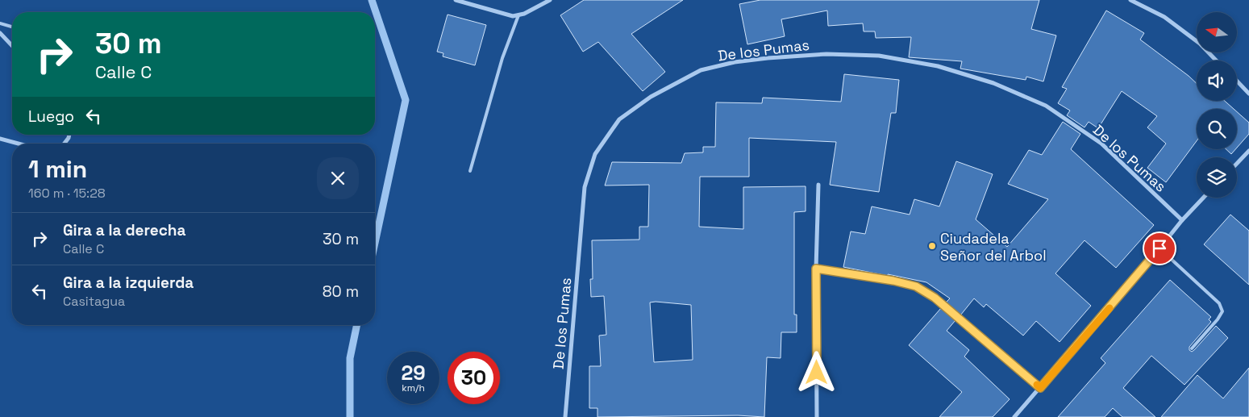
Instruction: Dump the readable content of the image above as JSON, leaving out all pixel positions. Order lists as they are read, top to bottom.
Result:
{
  "streets": {
    "street": ["De los Pumas"]
  },
  "places": ["Ciudadela Señor del Arbol"],
  "north": "left",
  "page": {
    "turn": ["30 m", "Calle C"],
    "then": "Luego",
    "heading": ["1 min", "160 m · 15:28"],
    "list": [
      {
        "name": "Gira a la derecha",
        "note": "Calle C",
        "value": "30 m"
      },
      {
        "name": "Gira a la izquierda",
        "note": "Casitagua",
        "value": "80 m"
      }
    ],
    "speed": "29 km/h",
    "limit": "30"
  }
}
